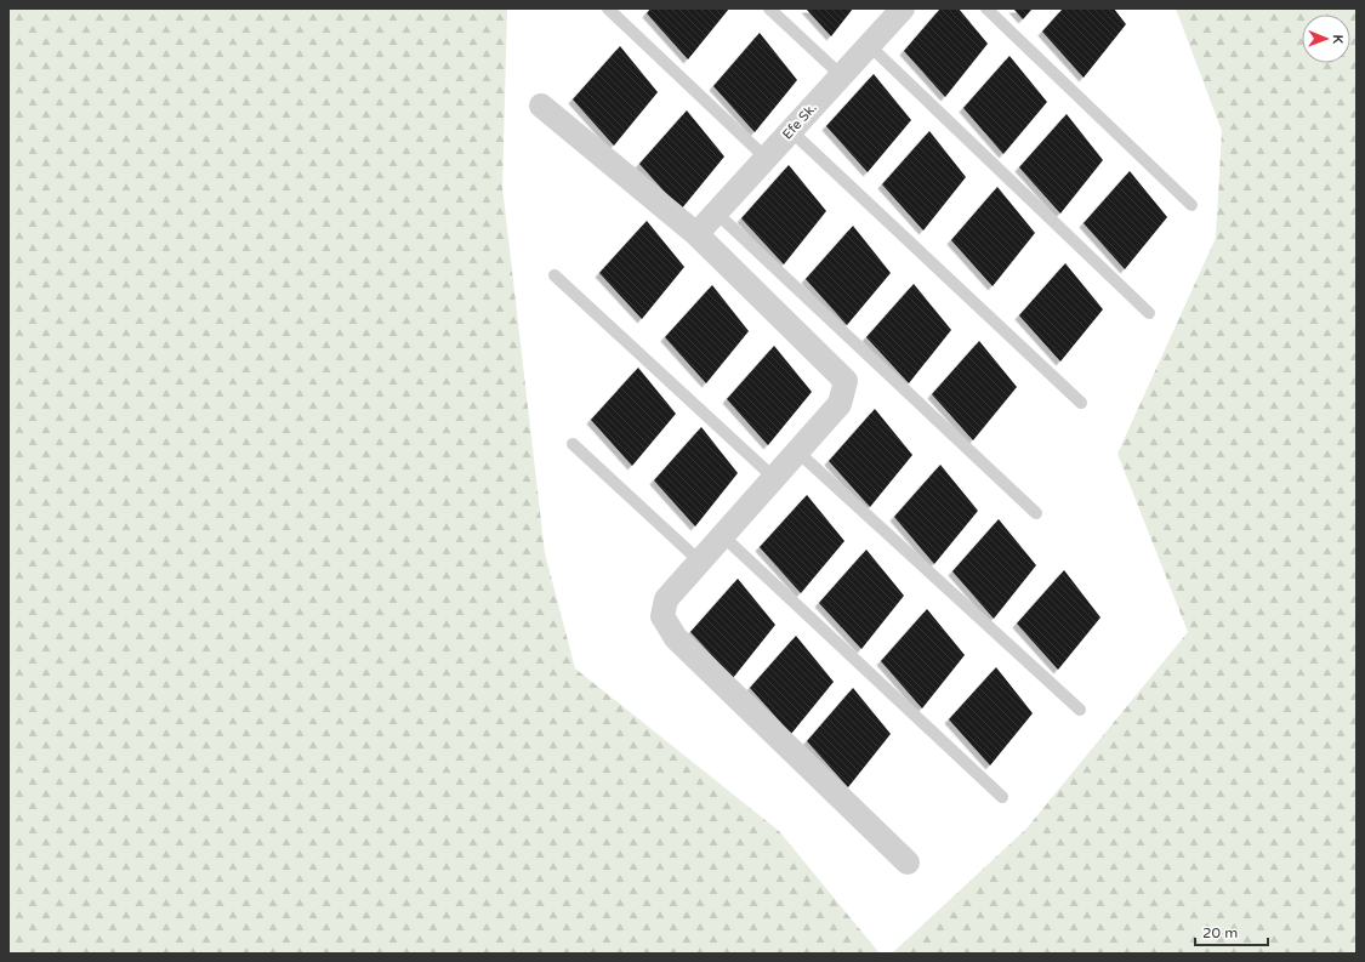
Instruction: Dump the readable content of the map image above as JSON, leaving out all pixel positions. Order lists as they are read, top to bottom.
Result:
{
  "streets": {
    "street": ["Efe Sk."]
  },
  "scale_bar": "20 m",
  "north": "right"
}
